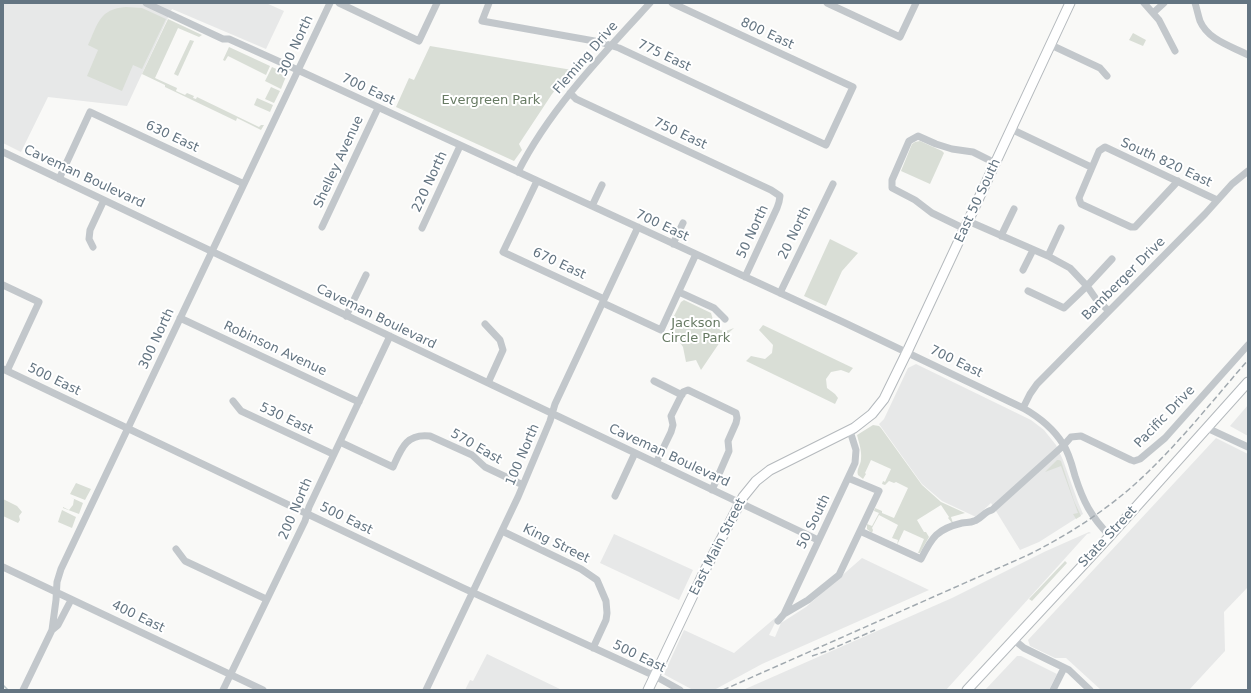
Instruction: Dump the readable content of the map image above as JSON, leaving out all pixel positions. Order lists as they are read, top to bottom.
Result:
{
  "streets": {
    "main road": ["East 50 South", "State Street", "East Main Street"],
    "street": [
      "800 East",
      "300 North",
      "775 East",
      "Fleming Drive",
      "700 East",
      "750 East",
      "630 East",
      "Shelley Avenue",
      "South 820 East",
      "Caveman Boulevard",
      "220 North",
      "50 North",
      "20 North",
      "670 East",
      "Bamberger Drive",
      "Robinson Avenue",
      "500 East",
      "Pacific Drive",
      "530 East",
      "570 East",
      "100 North",
      "200 North",
      "50 South",
      "King Street",
      "400 East"
    ]
  },
  "crossings": [
    ["800 East", "775 East"],
    ["300 North", "700 East"],
    ["300 North", "630 East"],
    ["300 North", "Caveman Boulevard"],
    ["300 North", "Robinson Avenue"],
    ["300 North", "500 East"],
    ["300 North", "400 East"],
    ["775 East", "Fleming Drive"],
    ["Fleming Drive", "700 East"],
    ["Fleming Drive", "750 East"],
    ["700 East", "Shelley Avenue"],
    ["700 East", "220 North"],
    ["700 East", "East 50 South"],
    ["700 East", "50 North"],
    ["700 East", "20 North"],
    ["700 East", "670 East"],
    ["700 East", "Bamberger Drive"],
    ["700 East", "Pacific Drive"],
    ["700 East", "100 North"],
    ["700 East", "State Street"],
    ["750 East", "50 North"],
    ["630 East", "Caveman Boulevard"],
    ["South 820 East", "Bamberger Drive"],
    ["Caveman Boulevard", "100 North"],
    ["Caveman Boulevard", "200 North"],
    ["Caveman Boulevard", "50 South"],
    ["Caveman Boulevard", "East Main Street"],
    ["East 50 South", "East Main Street"],
    ["670 East", "100 North"],
    ["Robinson Avenue", "200 North"],
    ["500 East", "100 North"],
    ["500 East", "200 North"],
    ["500 East", "King Street"],
    ["500 East", "East Main Street"],
    ["530 East", "200 North"],
    ["570 East", "100 North"],
    ["570 East", "200 North"],
    ["100 North", "King Street"],
    ["200 North", "400 East"],
    ["50 South", "East Main Street"]
  ],
  "parks": ["Evergreen Park", "Jackson Circle Park"]
}
